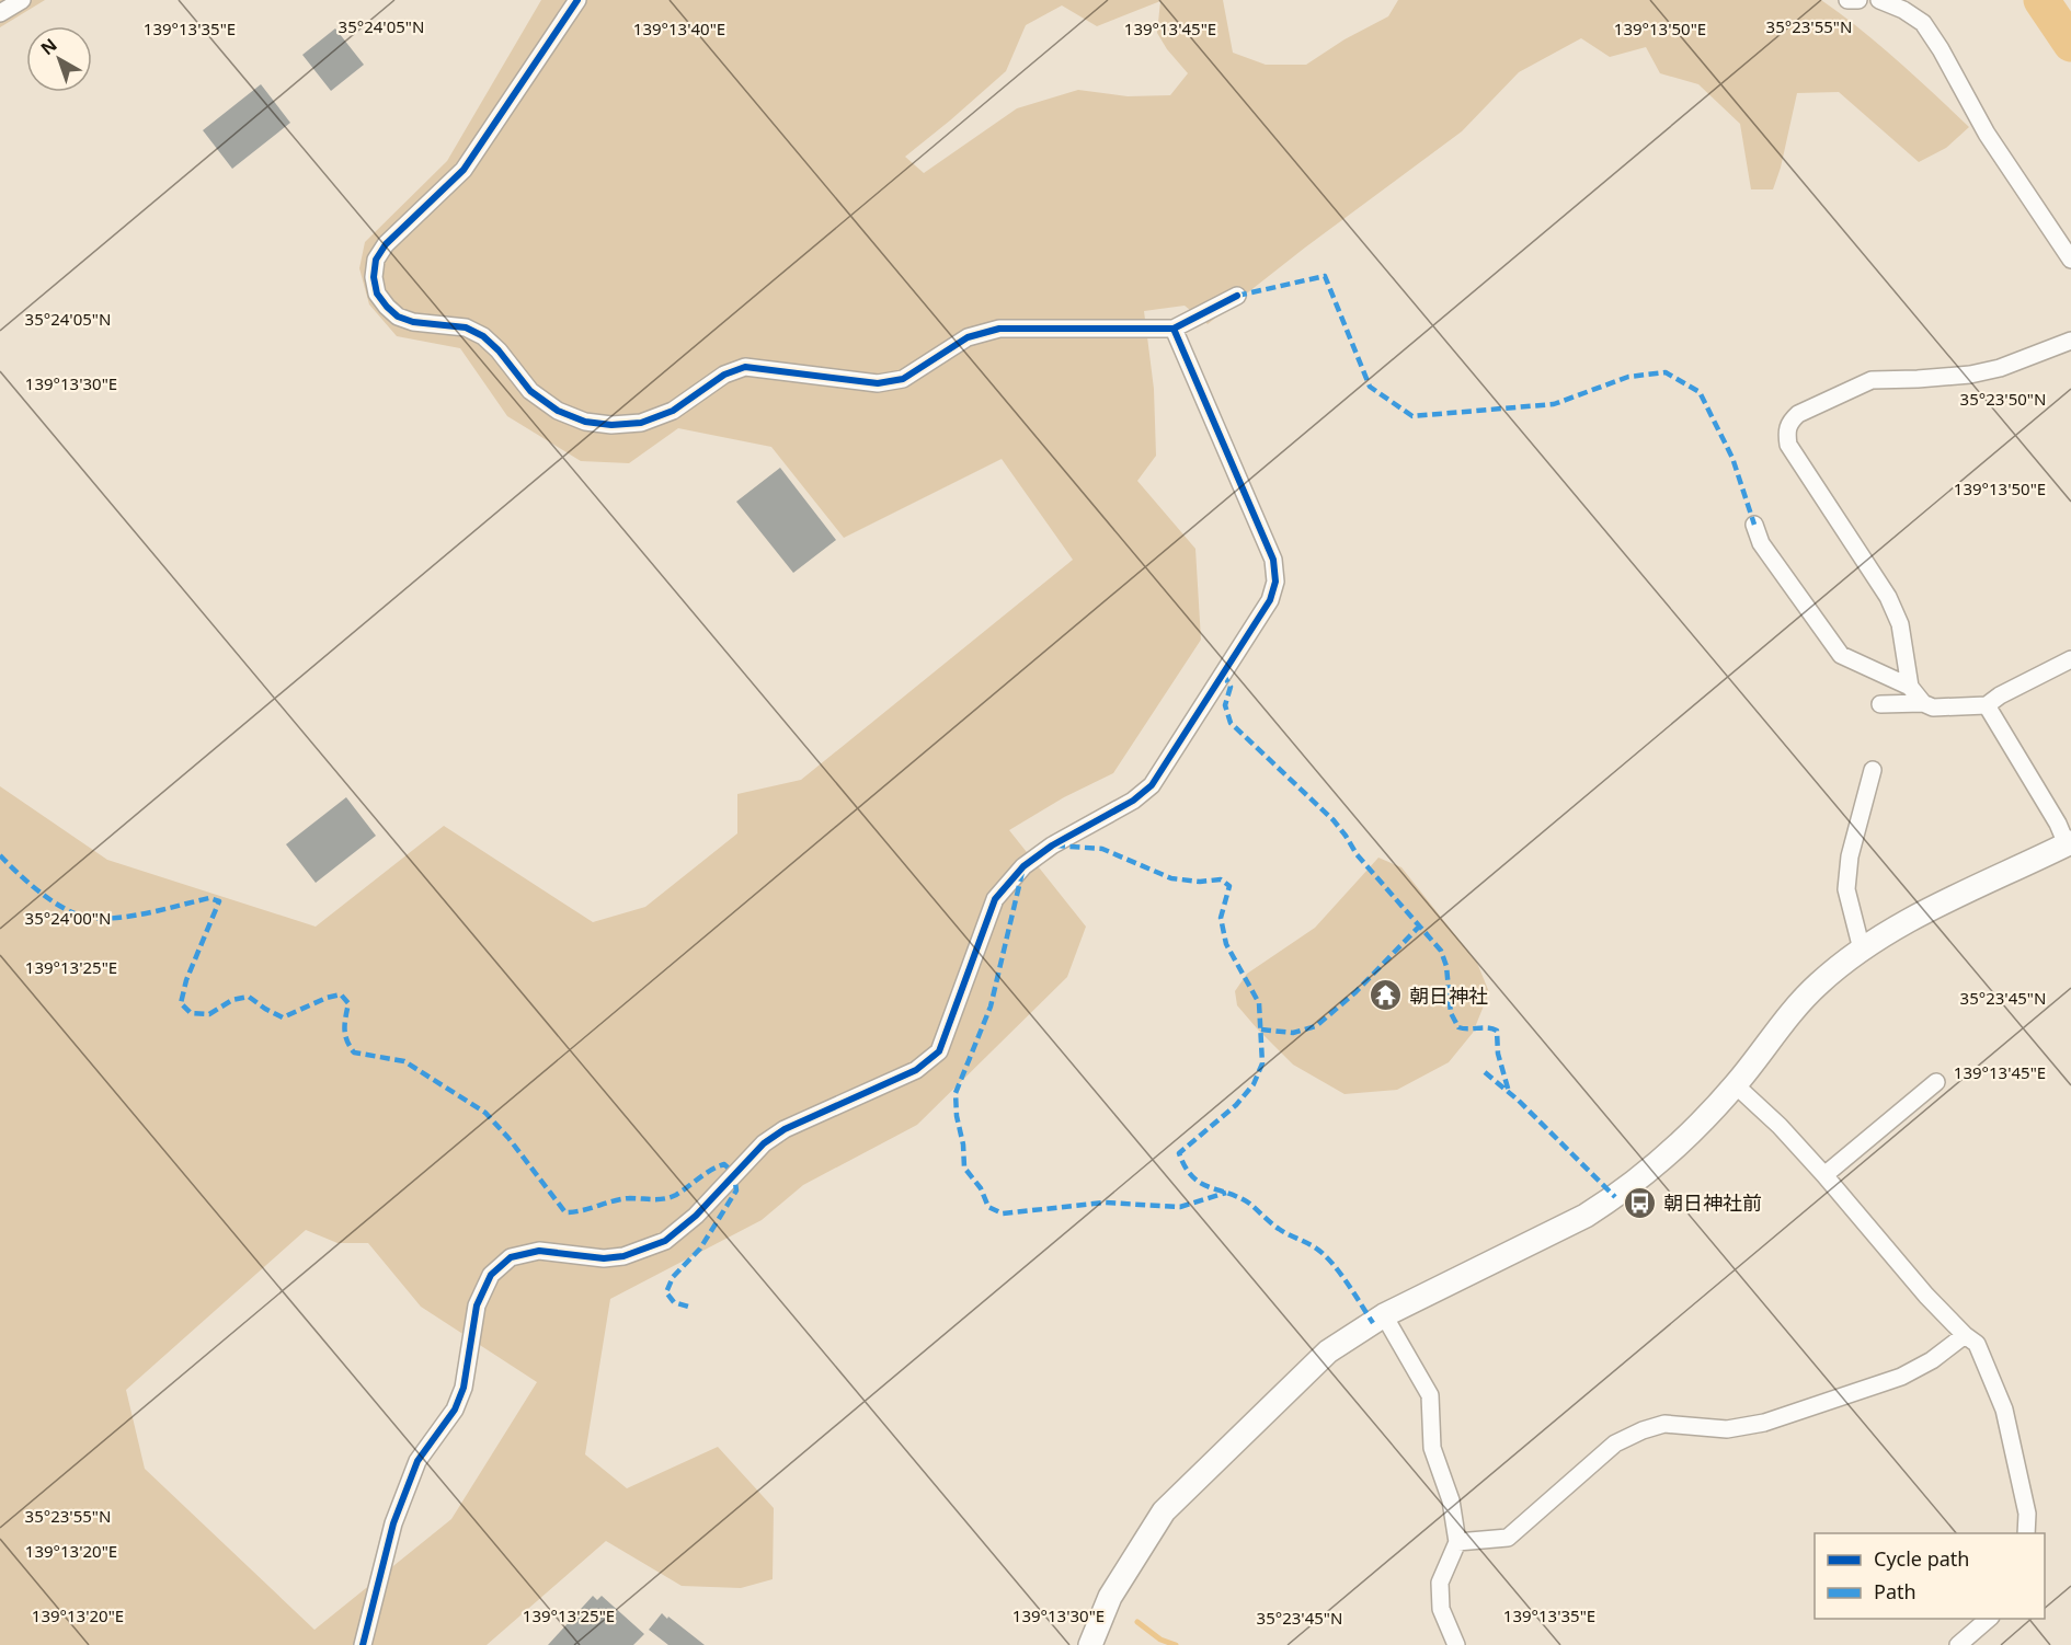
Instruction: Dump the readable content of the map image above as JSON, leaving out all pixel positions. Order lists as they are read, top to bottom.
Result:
{
  "places": {
    "temple": ["朝日神社"],
    "bus stop": ["朝日神社前"]
  },
  "legend": ["Cycle path", "Path"],
  "north": "top left",
  "coordinates": [
    "35°24'05\"N",
    "35°23'55\"N",
    "139°13'35\"E",
    "139°13'40\"E",
    "139°13'50\"E",
    "139°13'45\"E",
    "139°13'30\"E",
    "35°23'50\"N",
    "35°24'00\"N",
    "139°13'25\"E",
    "35°23'45\"N",
    "139°13'20\"E"
  ]
}
